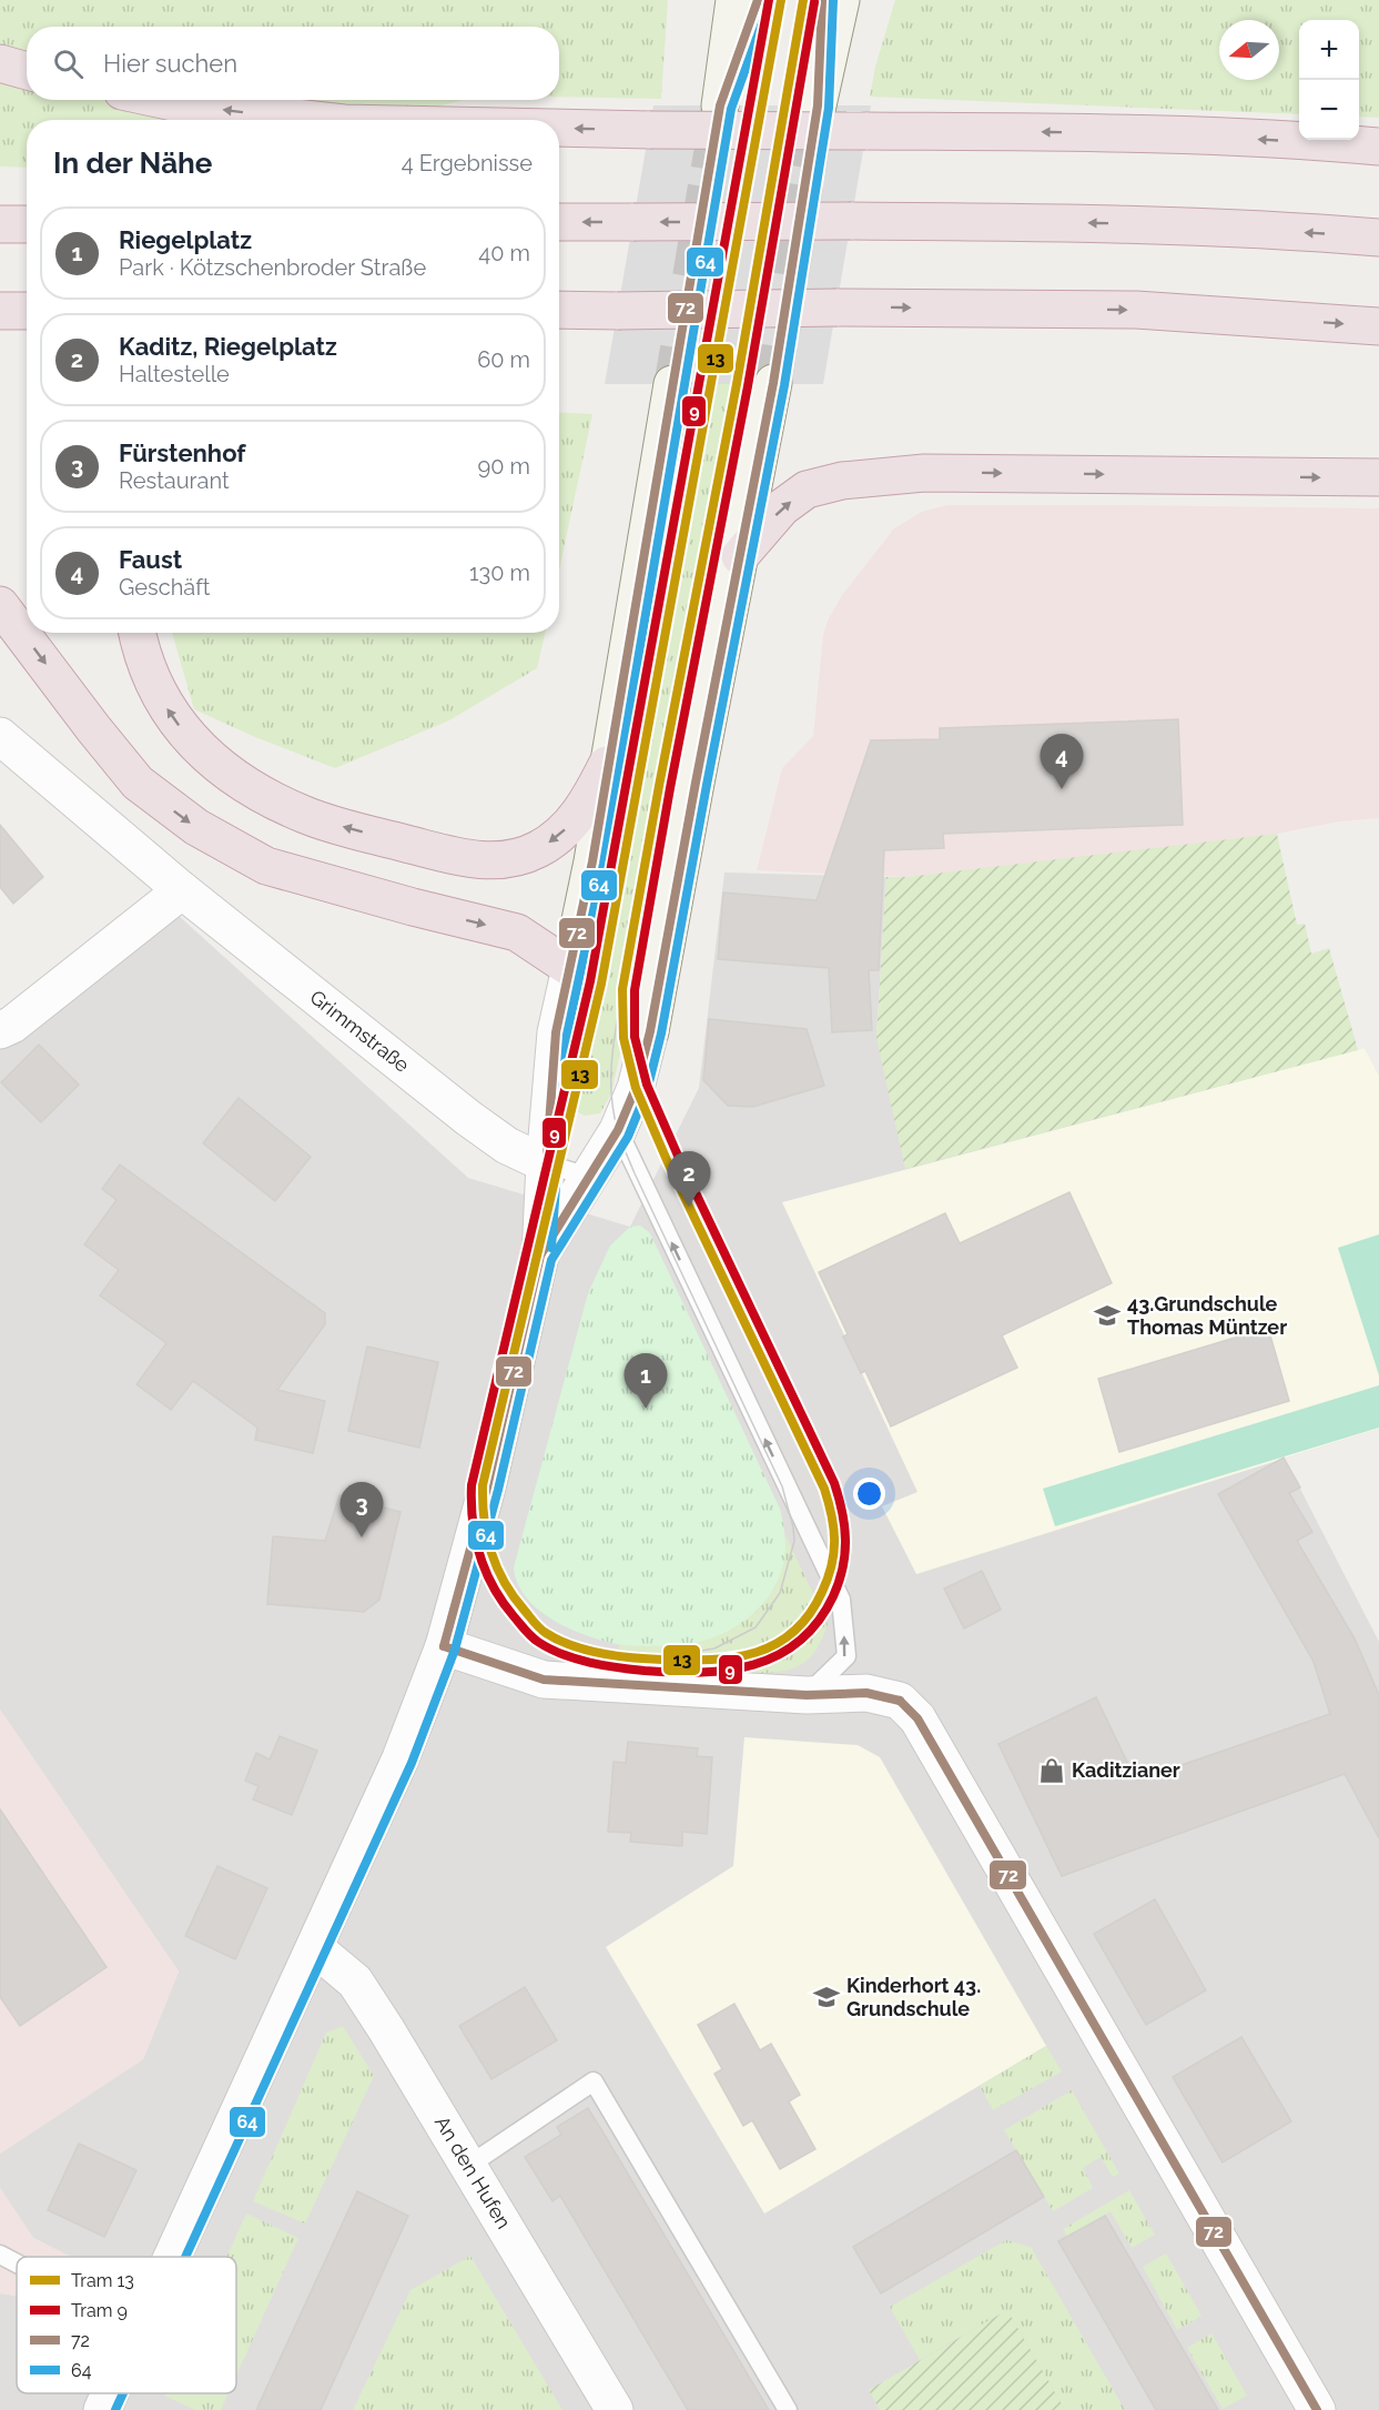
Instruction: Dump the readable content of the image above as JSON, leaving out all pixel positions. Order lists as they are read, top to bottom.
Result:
{
  "streets": {
    "street": ["Grimmstraße", "An den Hufen"]
  },
  "places": {
    "school or university": ["43.Grundschule Thomas Müntzer", "Kinderhort 43. Grundschule"],
    "shop": ["Kaditzianer"]
  },
  "lines": [
    "tram line 13",
    "tram line 9",
    "transit line 72",
    "transit line 64"
  ],
  "legend": [
    "Tram 13",
    "Tram 9",
    "72",
    "64"
  ],
  "north": "left",
  "page": {
    "map_buttons": ["+", "−"],
    "search": "Hier suchen",
    "heading": ["In der Nähe", "4 Ergebnisse"],
    "list": [
      {
        "mark": "1",
        "name": "Riegelplatz",
        "note": "Park · Kötzschenbroder Straße",
        "value": "40 m"
      },
      {
        "mark": "2",
        "name": "Kaditz, Riegelplatz",
        "note": "Haltestelle",
        "value": "60 m"
      },
      {
        "mark": "3",
        "name": "Fürstenhof",
        "note": "Restaurant",
        "value": "90 m"
      },
      {
        "mark": "4",
        "name": "Faust",
        "note": "Geschäft",
        "value": "130 m"
      }
    ],
    "pins": [
      "4",
      "2",
      "1",
      "3"
    ]
  }
}
